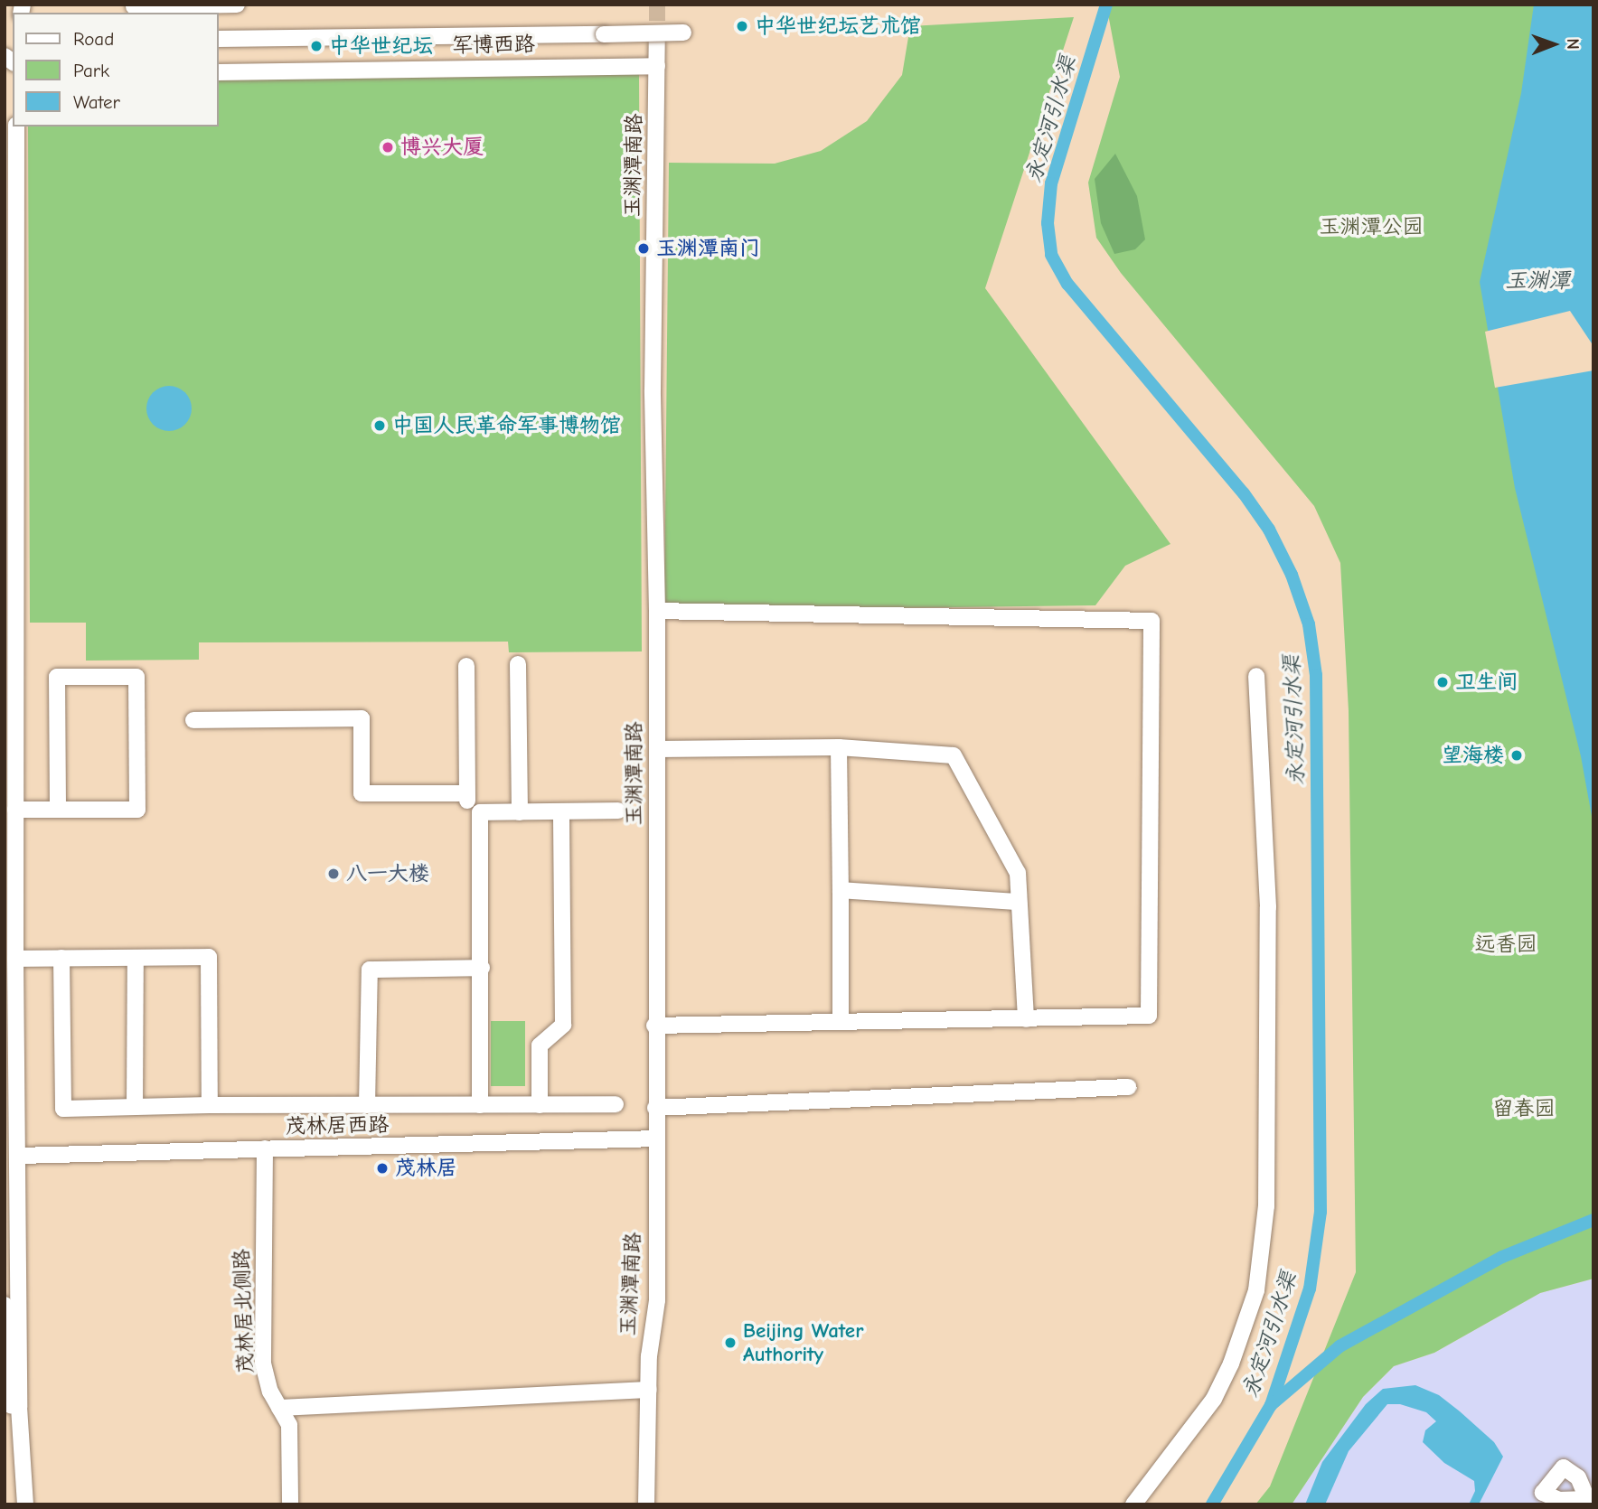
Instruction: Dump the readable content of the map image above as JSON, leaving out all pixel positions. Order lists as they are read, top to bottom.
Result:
{
  "streets": {
    "street": [
      "军博西路",
      "玉渊潭南路",
      "茂林居西路",
      "茂林居北侧路"
    ]
  },
  "crossings": [
    ["军博西路", "玉渊潭南路"],
    ["玉渊潭南路", "茂林居西路"],
    ["茂林居西路", "茂林居北侧路"]
  ],
  "water": ["永定河引水渠", "玉渊潭"],
  "parks": ["玉渊潭公园", "远香园", "留春园"],
  "places": [
    "中华世纪坛艺术馆",
    "中华世纪坛",
    "博兴大厦",
    "玉渊潭南门",
    "中国人民革命军事博物馆",
    "卫生间",
    "望海楼",
    "八一大楼",
    "茂林居",
    "Beijing Water Authority"
  ],
  "legend": ["Road", "Park", "Water"],
  "north": "right"
}
